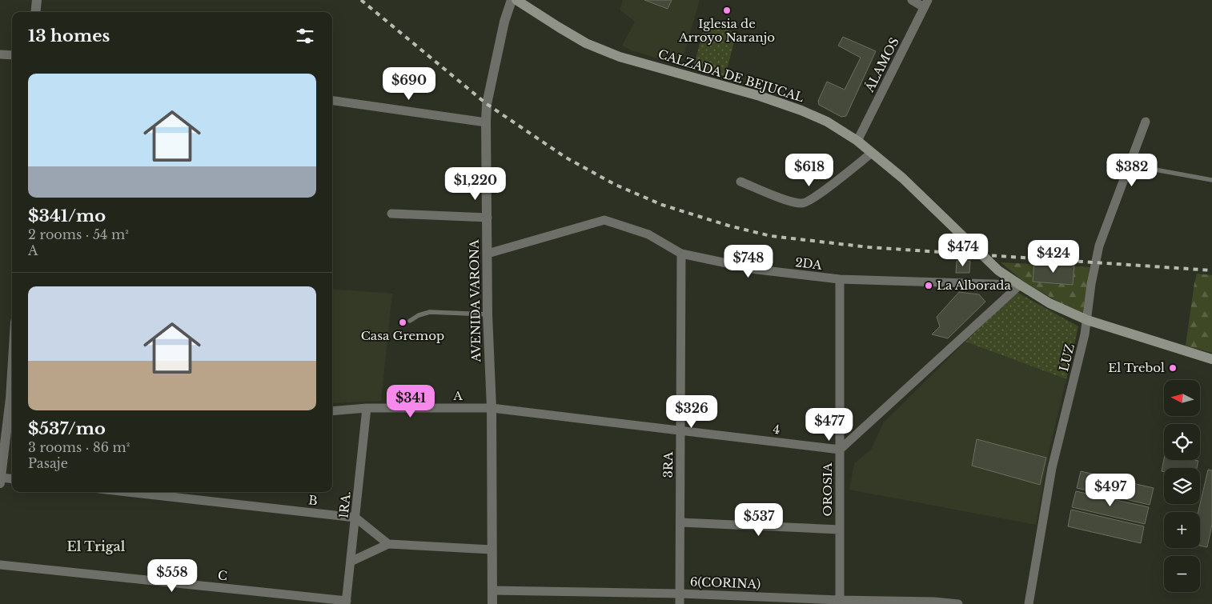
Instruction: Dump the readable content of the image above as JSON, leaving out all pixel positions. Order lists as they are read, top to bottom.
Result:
{
  "streets": {
    "main road": ["CALZADA DE BEJUCAL"],
    "street": [
      "ÁLAMOS",
      "2DA",
      "AVENIDA VARONA",
      "LUZ",
      "A",
      "4",
      "3RA",
      "OROSIA",
      "B",
      "1RA.",
      "C",
      "6(CORINA)"
    ]
  },
  "crossings": [
    ["ÁLAMOS", "CALZADA DE BEJUCAL"],
    ["CALZADA DE BEJUCAL", "2DA"],
    ["CALZADA DE BEJUCAL", "LUZ"],
    ["2DA", "AVENIDA VARONA"],
    ["2DA", "3RA"],
    ["2DA", "OROSIA"],
    ["AVENIDA VARONA", "A"],
    ["AVENIDA VARONA", "4"],
    ["AVENIDA VARONA", "6(CORINA)"],
    ["A", "4"],
    ["A", "1RA."],
    ["4", "3RA"],
    ["4", "OROSIA"],
    ["3RA", "6(CORINA)"],
    ["OROSIA", "6(CORINA)"],
    ["B", "1RA."],
    ["1RA.", "C"]
  ],
  "districts": ["El Trigal"],
  "places": [
    "Iglesia de Arroyo Naranjo",
    "La Alborada",
    "Casa Gremop",
    "El Trebol"
  ],
  "north": "left",
  "page": {
    "heading": "13 homes",
    "list": [
      {
        "name": "$341/mo",
        "note": "2 rooms · 54 m² · A"
      },
      {
        "name": "$537/mo",
        "note": "3 rooms · 86 m² · Pasaje"
      }
    ],
    "price": [
      "$690",
      "$618",
      "$382",
      "$1,220",
      "$474",
      "$424",
      "$748",
      "$341",
      "$326",
      "$477",
      "$497",
      "$537",
      "$558"
    ],
    "map_buttons": ["+", "−"]
  }
}
